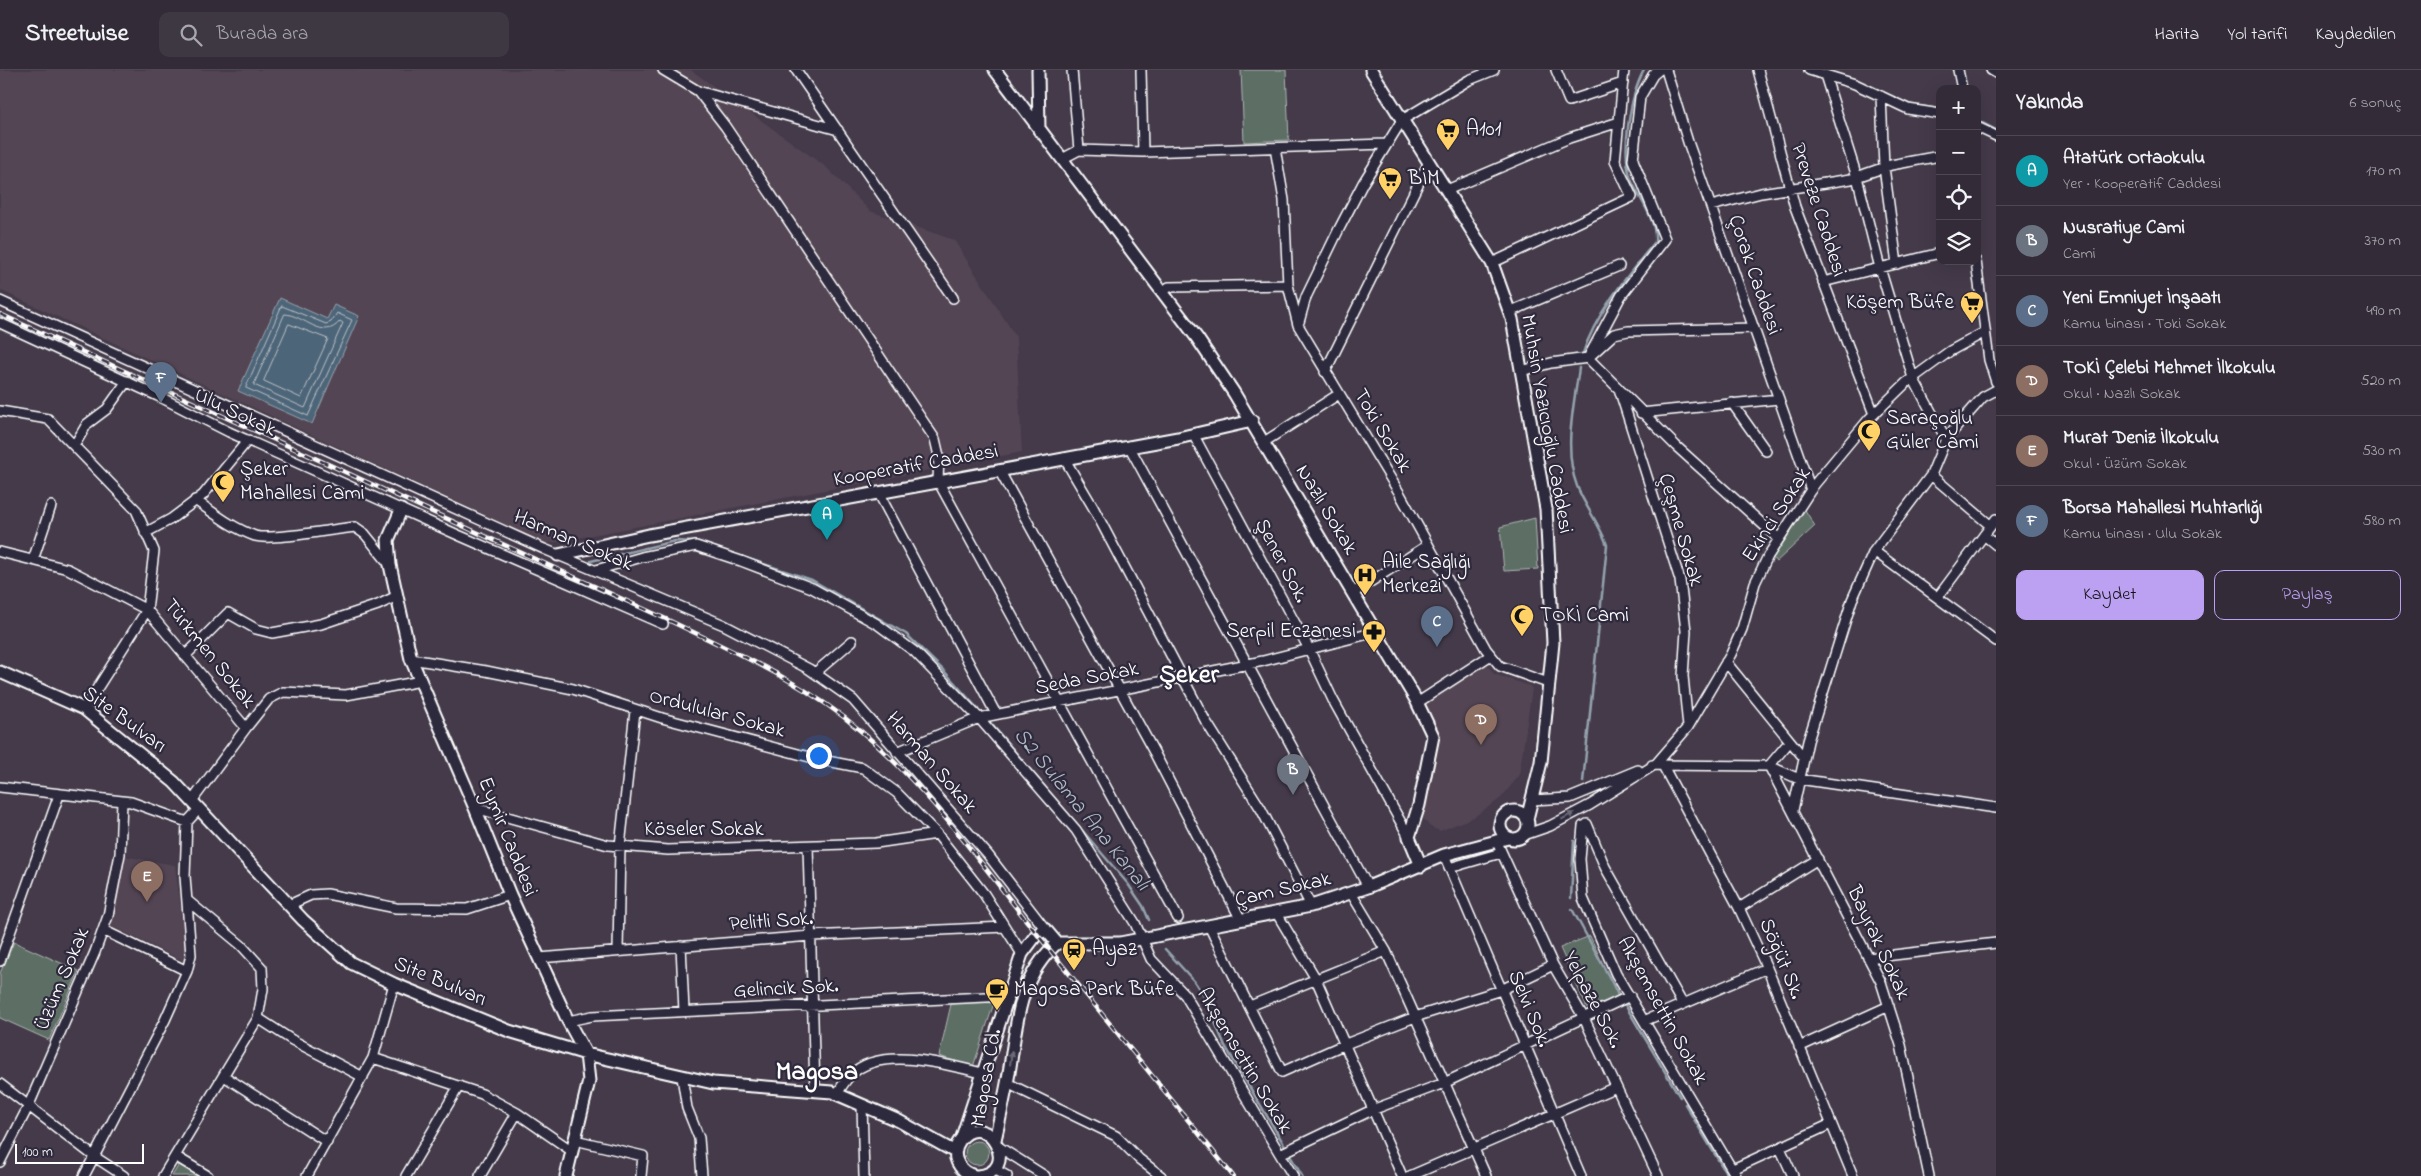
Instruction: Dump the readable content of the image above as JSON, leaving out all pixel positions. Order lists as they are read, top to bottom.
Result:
{
  "streets": {
    "street": [
      "Preveze Caddesi",
      "Çorak Caddesi",
      "Ulu Sokak",
      "Muhsin Yazıcıoğlu Caddesi",
      "Toki Sokak",
      "Kooperatif Caddesi",
      "Nazlı Sokak",
      "Ekinci Sokak",
      "Çeşme Sokak",
      "Harman Sokak",
      "Şener Sok.",
      "Türkmen Sokak",
      "Seda Sokak",
      "Ordulular Sokak",
      "Site Bulvarı",
      "Köseler Sokak",
      "Eymir Caddesi",
      "Çam Sokak",
      "Pelitli Sok.",
      "Bayrak Sokak",
      "Söğüt Sk.",
      "Üzüm Sokak",
      "Gelincik Sok.",
      "Yelpaze Sok.",
      "Selvi Sok.",
      "Akşemsettin Sokak",
      "Magosa Cd."
    ]
  },
  "crossings": [
    ["Preveze Caddesi", "Ekinci Sokak"],
    ["Çorak Caddesi", "Ekinci Sokak"],
    ["Ulu Sokak", "Eymir Caddesi"],
    ["Muhsin Yazıcıoğlu Caddesi", "Toki Sokak"],
    ["Muhsin Yazıcıoğlu Caddesi", "Çam Sokak"],
    ["Kooperatif Caddesi", "Nazlı Sokak"],
    ["Kooperatif Caddesi", "Harman Sokak"],
    ["Kooperatif Caddesi", "Şener Sok."],
    ["Nazlı Sokak", "Şener Sok."],
    ["Nazlı Sokak", "Seda Sokak"],
    ["Ekinci Sokak", "Çeşme Sokak"],
    ["Ekinci Sokak", "Söğüt Sk."],
    ["Harman Sokak", "Seda Sokak"],
    ["Harman Sokak", "Akşemsettin Sokak"],
    ["Harman Sokak", "Magosa Cd."],
    ["Şener Sok.", "Seda Sokak"],
    ["Türkmen Sokak", "Site Bulvarı"],
    ["Seda Sokak", "Akşemsettin Sokak"],
    ["Ordulular Sokak", "Köseler Sokak"],
    ["Ordulular Sokak", "Eymir Caddesi"],
    ["Ordulular Sokak", "Pelitli Sok."],
    ["Ordulular Sokak", "Magosa Cd."],
    ["Site Bulvarı", "Eymir Caddesi"],
    ["Site Bulvarı", "Magosa Cd."],
    ["Köseler Sokak", "Eymir Caddesi"],
    ["Eymir Caddesi", "Pelitli Sok."],
    ["Eymir Caddesi", "Gelincik Sok."],
    ["Çam Sokak", "Yelpaze Sok."],
    ["Çam Sokak", "Selvi Sok."],
    ["Çam Sokak", "Akşemsettin Sokak"],
    ["Çam Sokak", "Magosa Cd."],
    ["Gelincik Sok.", "Magosa Cd."]
  ],
  "districts": ["Şeker", "Magosa"],
  "water": ["S2 Sulama Ana Kanalı"],
  "places": {
    "supermarket": ["A101", "BİM", "Köşem Büfe"],
    "mosque": ["Saraçoğlu Güler Cami", "Şeker Mahallesi Cami", "TOKİ Cami"],
    "hospital": ["Aile Sağlığı Merkezi"],
    "pharmacy": ["Serpil Eczanesi"],
    "station": ["Ayaz"],
    "cafe": ["Magosa Park Büfe"]
  },
  "scale_bar": "100 m",
  "page": {
    "header": "Streetwise",
    "search": "Burada ara",
    "nav": ["Harita", "Yol tarifi", "Kaydedilen"],
    "heading": ["Yakında", "6 sonuç"],
    "map_buttons": ["+", "−"],
    "list": [
      {
        "mark": "A",
        "name": "Atatürk Ortaokulu",
        "note": "Yer · Kooperatif Caddesi",
        "value": "170 m"
      },
      {
        "mark": "B",
        "name": "Nusratiye Cami",
        "note": "Cami",
        "value": "370 m"
      },
      {
        "mark": "C",
        "name": "Yeni Emniyet İnşaatı",
        "note": "Kamu binası · Toki Sokak",
        "value": "490 m"
      },
      {
        "mark": "D",
        "name": "TOKİ Çelebi Mehmet İlkokulu",
        "note": "Okul · Nazlı Sokak",
        "value": "520 m"
      },
      {
        "mark": "E",
        "name": "Murat Deniz İlkokulu",
        "note": "Okul · Üzüm Sokak",
        "value": "530 m"
      },
      {
        "mark": "F",
        "name": "Borsa Mahallesi Muhtarlığı",
        "note": "Kamu binası · Ulu Sokak",
        "value": "580 m"
      }
    ],
    "pins": [
      "F",
      "A",
      "C",
      "D",
      "B",
      "E"
    ],
    "buttons": ["Kaydet", "Paylaş"],
    "scale": "100 m"
  }
}
